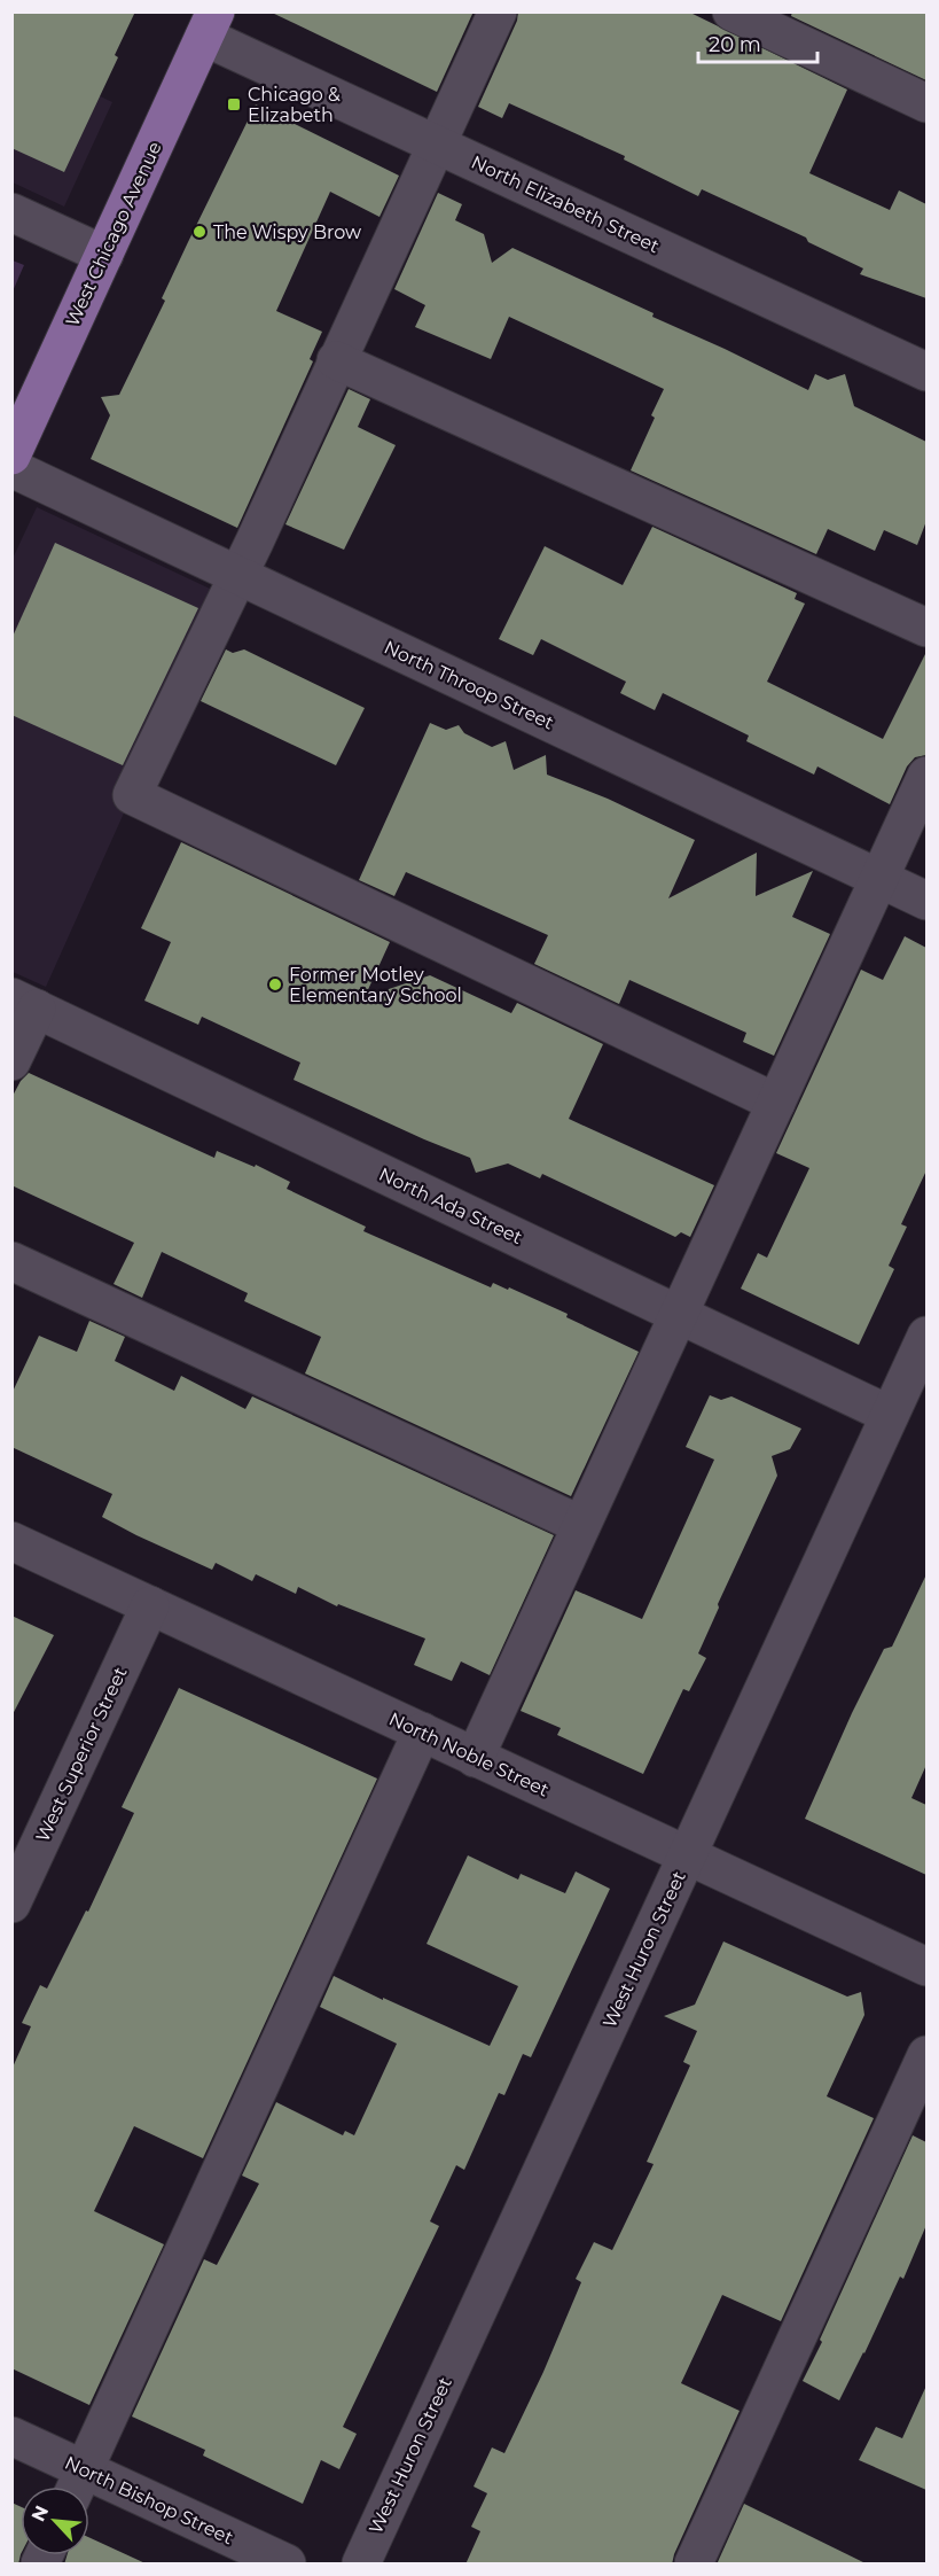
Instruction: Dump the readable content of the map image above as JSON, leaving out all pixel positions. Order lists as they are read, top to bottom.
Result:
{
  "streets": {
    "main road": ["West Chicago Avenue"],
    "street": [
      "North Elizabeth Street",
      "North Throop Street",
      "North Ada Street",
      "West Superior Street",
      "North Noble Street",
      "West Huron Street",
      "North Bishop Street"
    ]
  },
  "crossings": [
    ["North Elizabeth Street", "West Chicago Avenue"],
    ["North Ada Street", "West Huron Street"],
    ["West Superior Street", "North Noble Street"],
    ["North Noble Street", "West Huron Street"]
  ],
  "places": {
    "transit": ["Chicago & Elizabeth"],
    "other": ["The Wispy Brow", "Former Motley Elementary School"]
  },
  "scale_bar": "20 m",
  "north": "top left"
}
